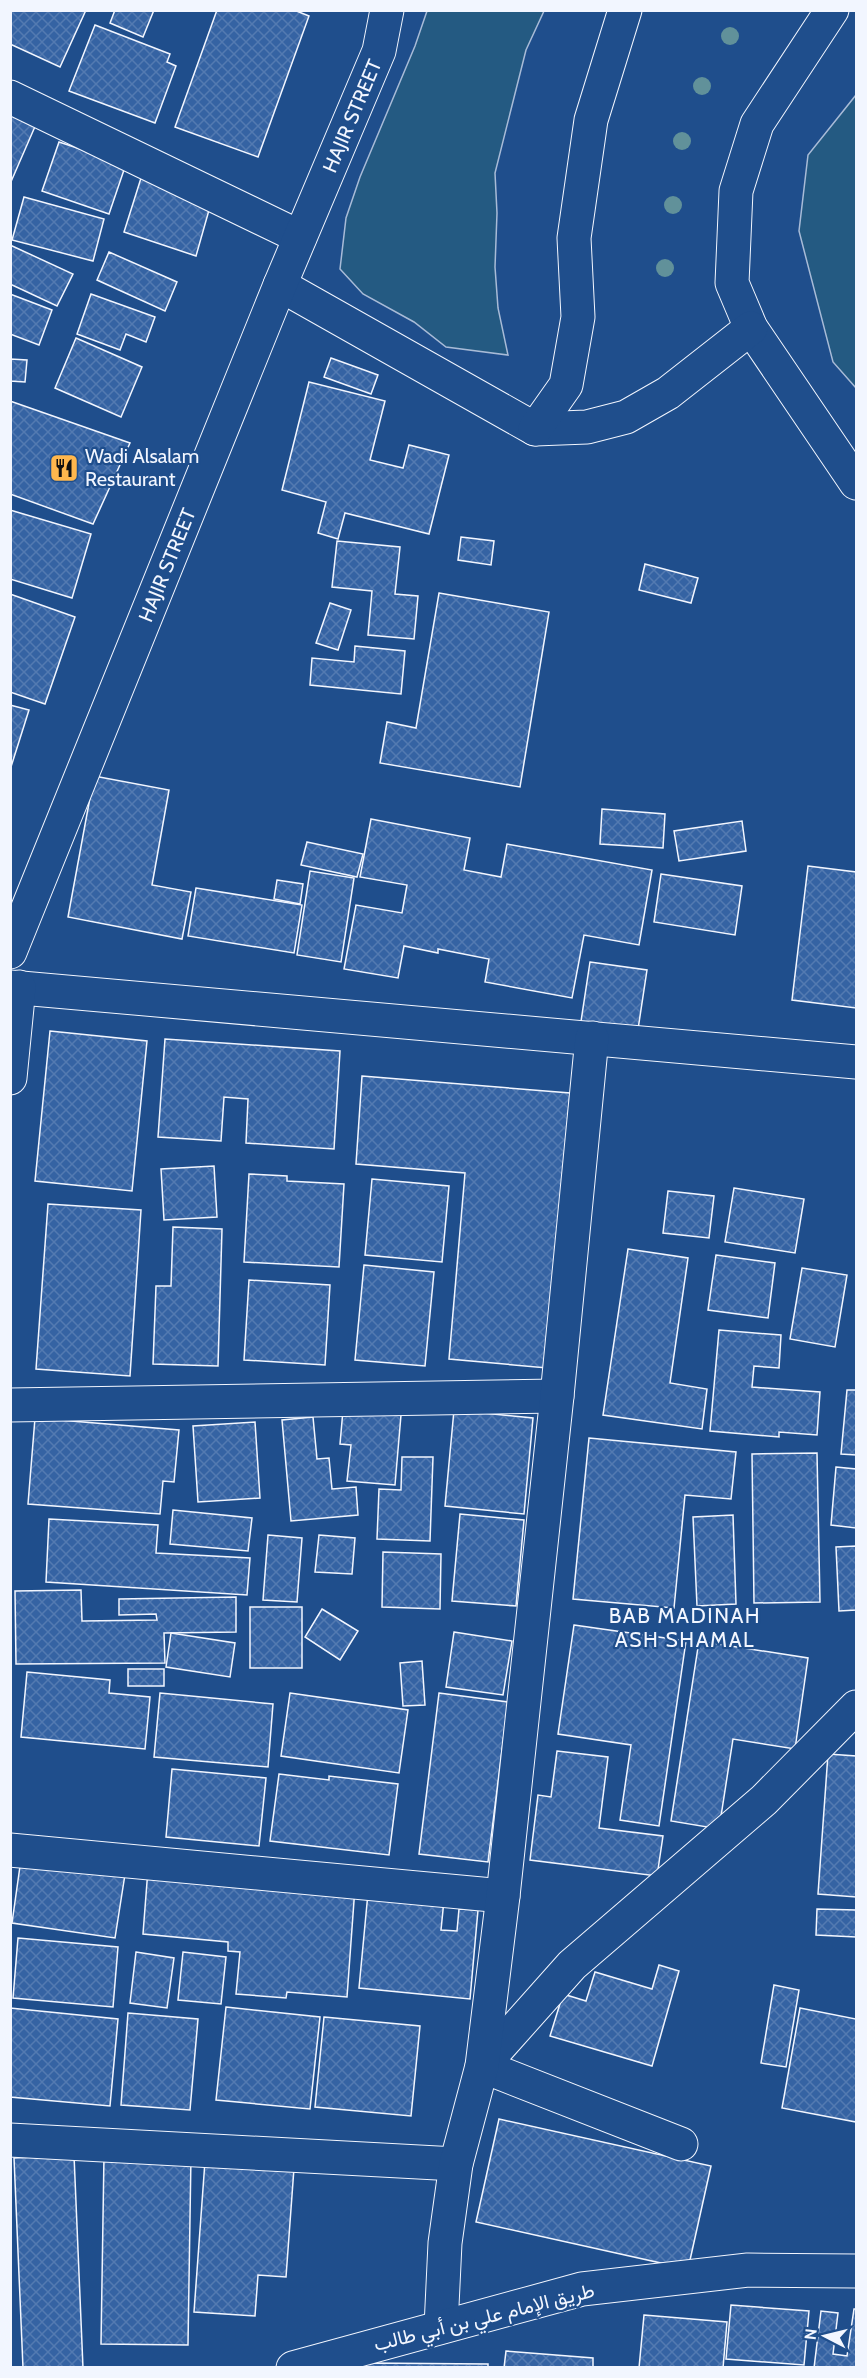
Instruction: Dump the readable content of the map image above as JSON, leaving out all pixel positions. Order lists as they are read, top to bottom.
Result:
{
  "streets": {
    "street": ["HAJIR STREET", "طريق الإمام علي بن أبي طالب"]
  },
  "districts": ["BAB MADINAH ASH SHAMAL"],
  "places": {
    "restaurant": ["Wadi Alsalam Restaurant"]
  },
  "north": "left"
}
